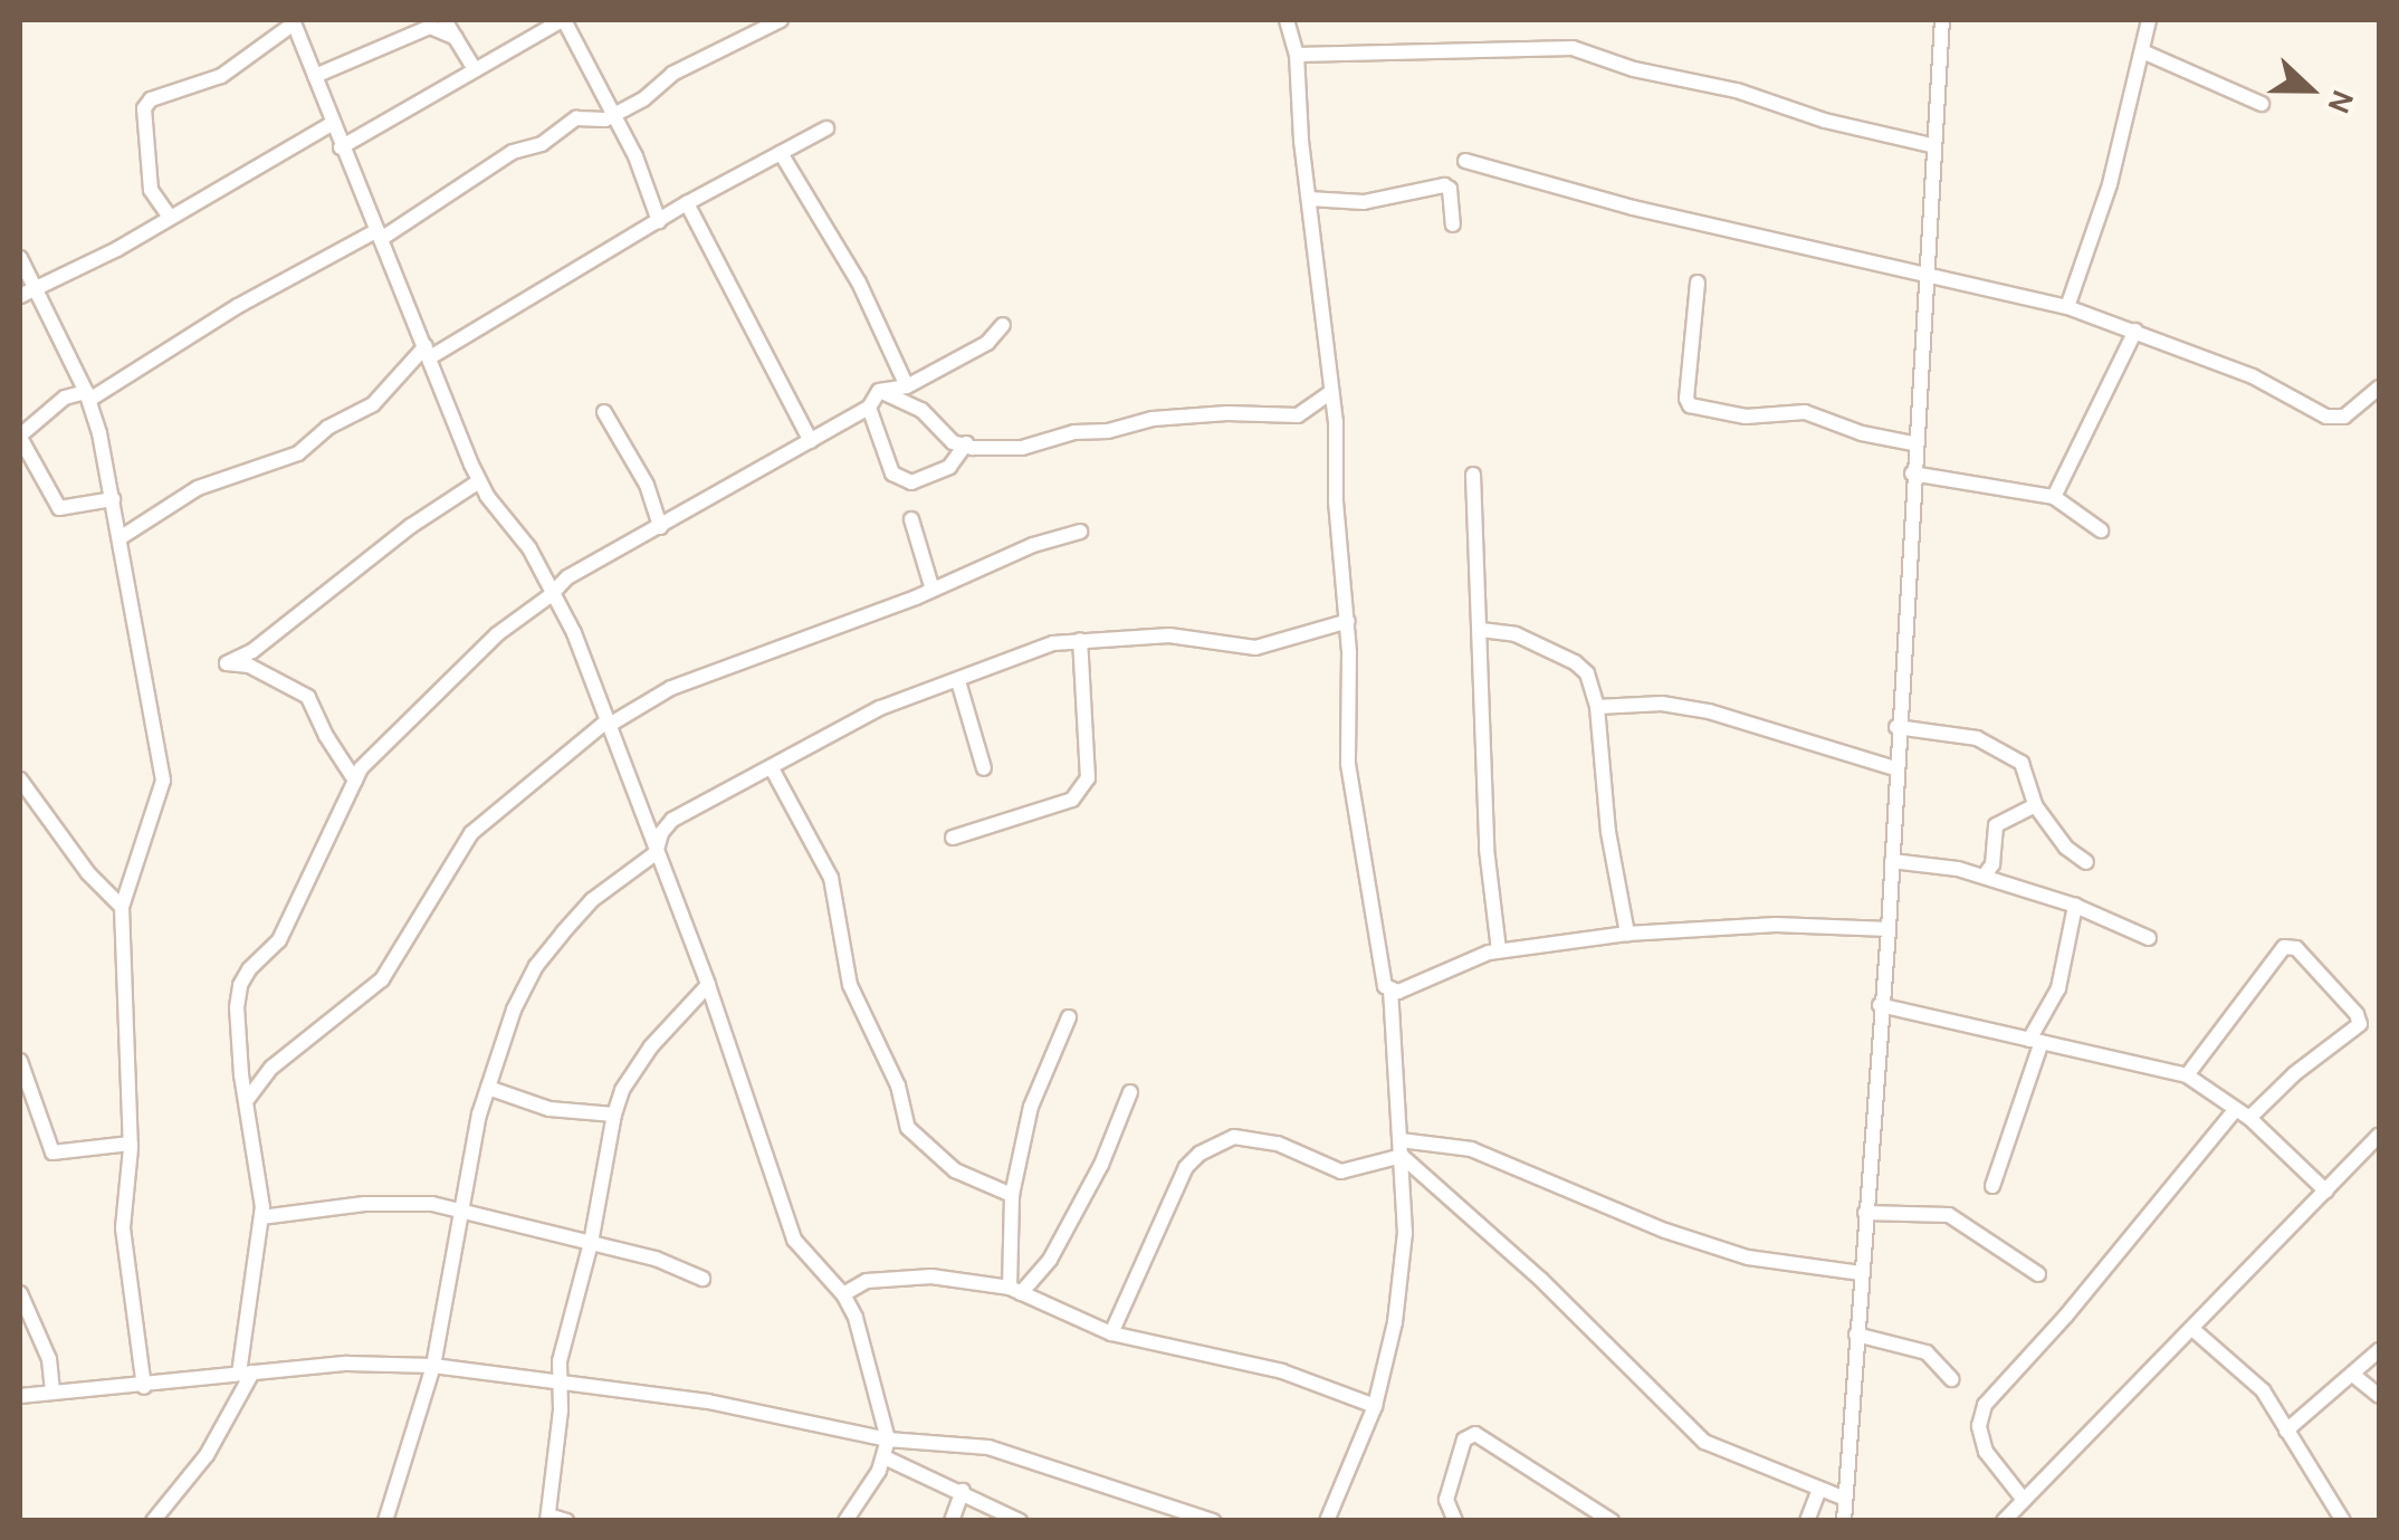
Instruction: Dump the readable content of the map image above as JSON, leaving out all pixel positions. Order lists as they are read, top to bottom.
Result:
{
  "north": "right"
}
